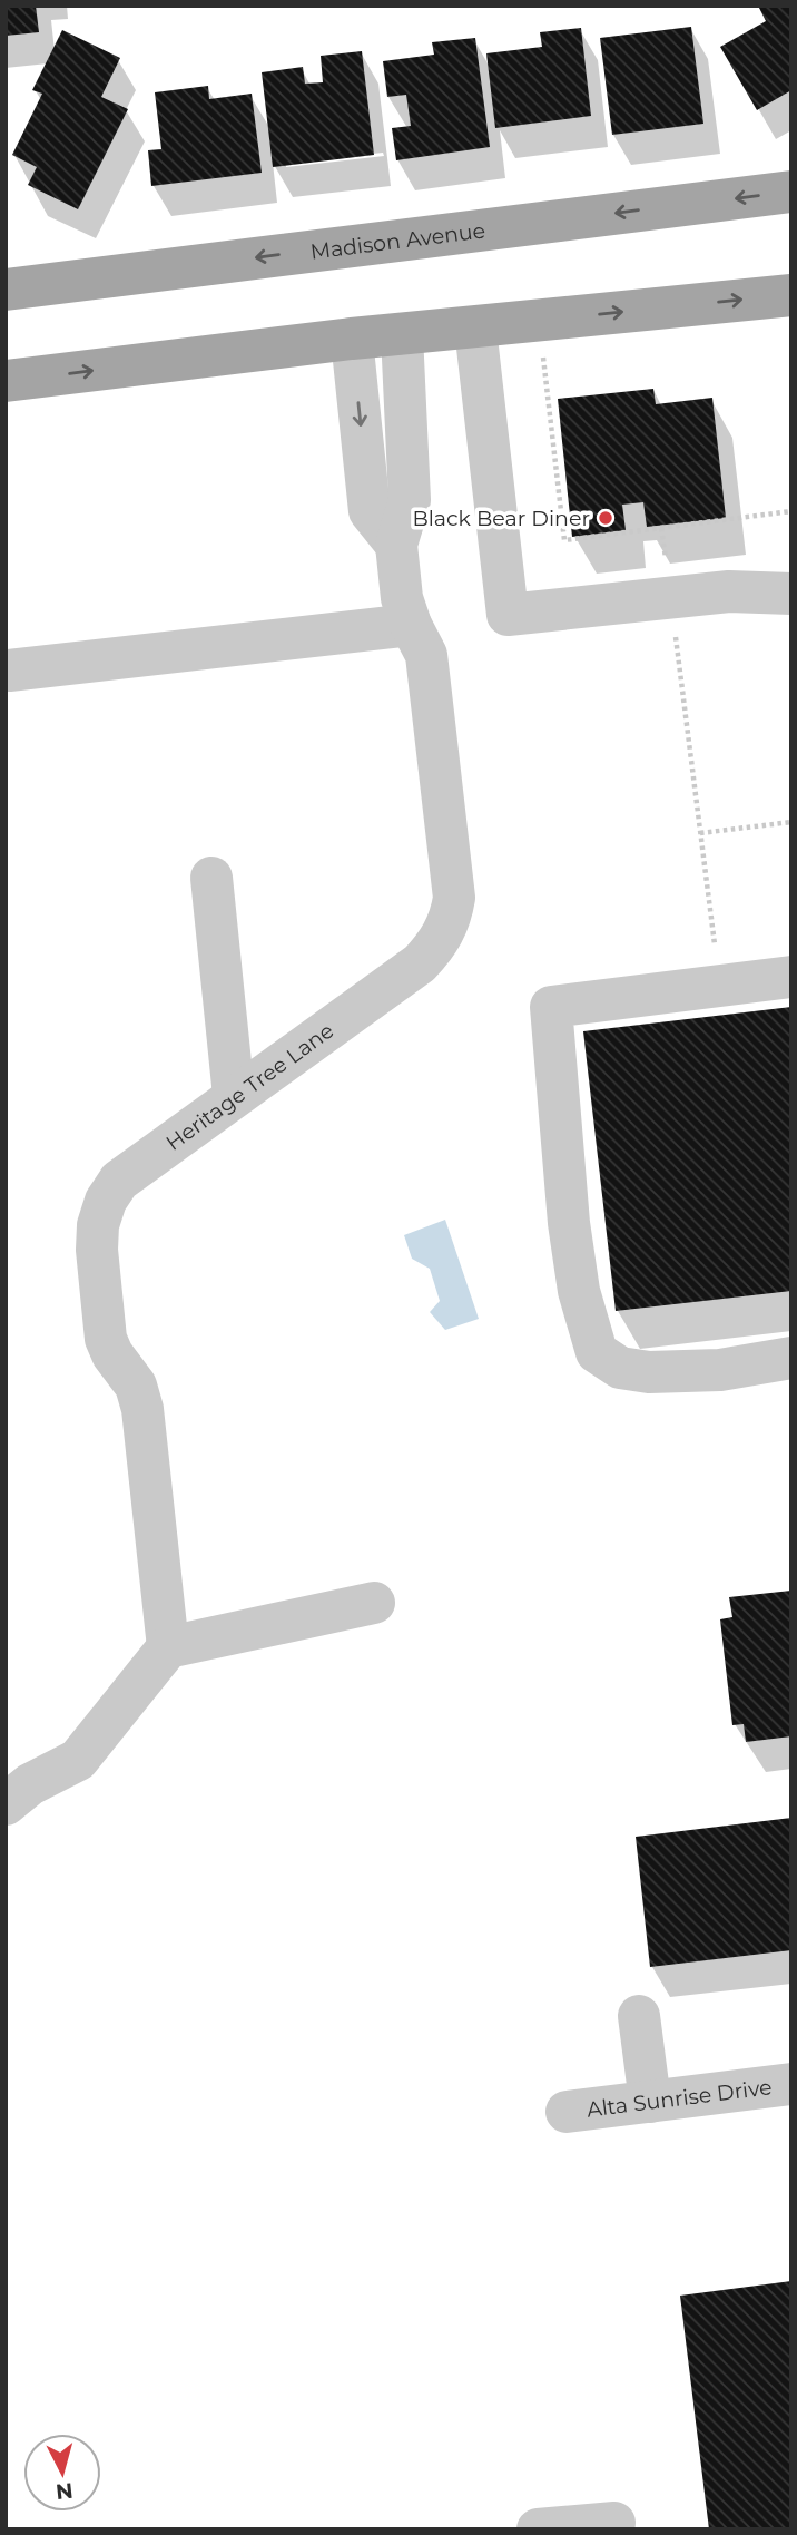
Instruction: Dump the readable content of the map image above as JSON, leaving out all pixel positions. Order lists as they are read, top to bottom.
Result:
{
  "streets": {
    "main road": ["Madison Avenue"],
    "street": ["Heritage Tree Lane", "Alta Sunrise Drive"]
  },
  "places": ["Black Bear Diner"],
  "north": "bottom"
}
